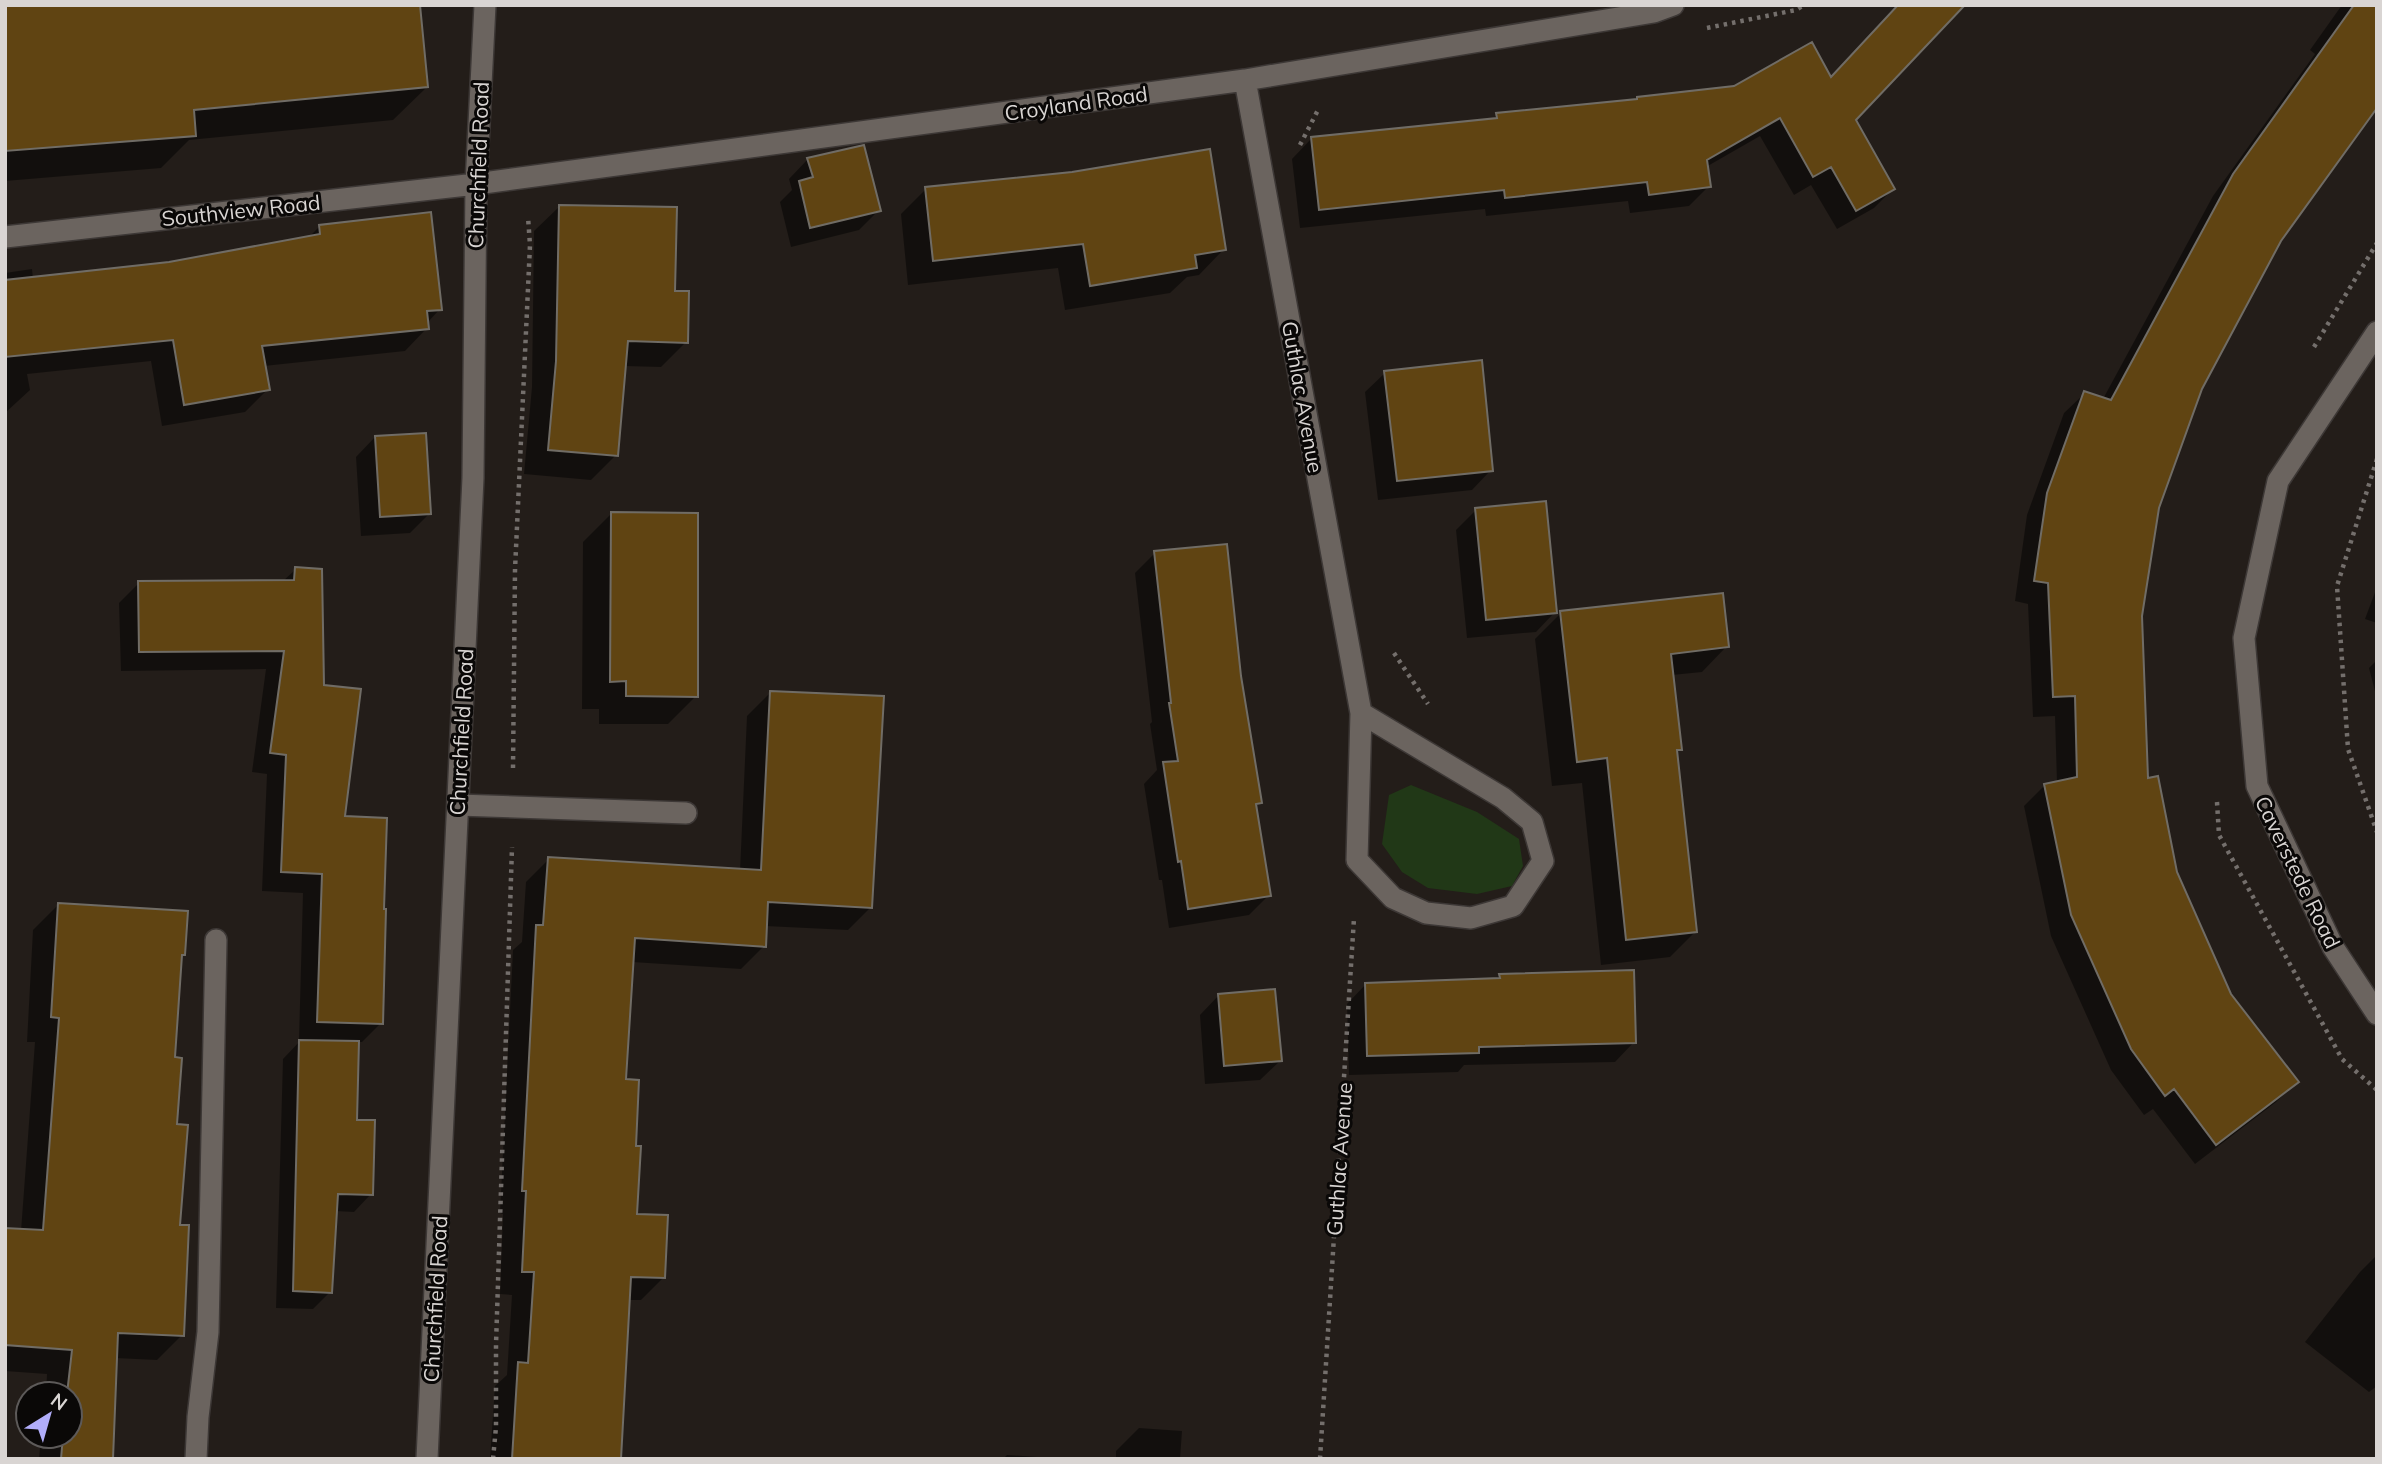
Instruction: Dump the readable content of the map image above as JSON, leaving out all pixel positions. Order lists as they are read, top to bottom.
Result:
{
  "streets": {
    "street": [
      "Croyland Road",
      "Churchfield Road",
      "Southview Road",
      "Guthlac Avenue",
      "Caverstede Road"
    ]
  },
  "crossings": [
    ["Croyland Road", "Churchfield Road"],
    ["Croyland Road", "Southview Road"],
    ["Croyland Road", "Guthlac Avenue"],
    ["Churchfield Road", "Southview Road"]
  ],
  "north": "top right"
}
